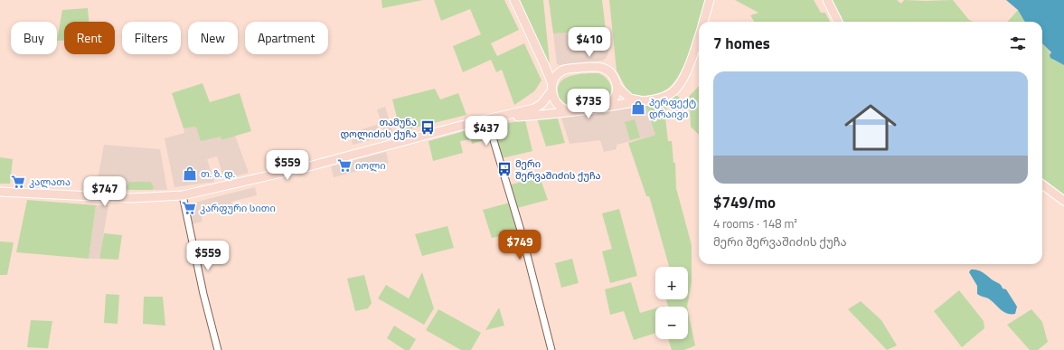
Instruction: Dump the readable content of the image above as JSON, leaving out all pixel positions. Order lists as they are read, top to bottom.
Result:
{
  "places": {
    "shop": ["პერფექტ დრაივი", "თ. ზ. დ."],
    "bus stop": ["თამუნა დოლიძის ქუჩა", "მერი შერვაშიძის ქუჩა"],
    "supermarket": ["იოლი", "კალათა", "კარფური სითი"]
  },
  "page": {
    "chip": [
      "Buy",
      "Rent",
      "Filters",
      "New",
      "Apartment"
    ],
    "heading": "7 homes",
    "price": [
      "$410",
      "$735",
      "$437",
      "$559",
      "$747",
      "$749",
      "$559"
    ],
    "list": [
      {
        "name": "$749/mo",
        "note": "4 rooms · 148 m² · მერი შერვაშიძის ქუჩა"
      }
    ],
    "map_buttons": ["+", "−"]
  }
}
